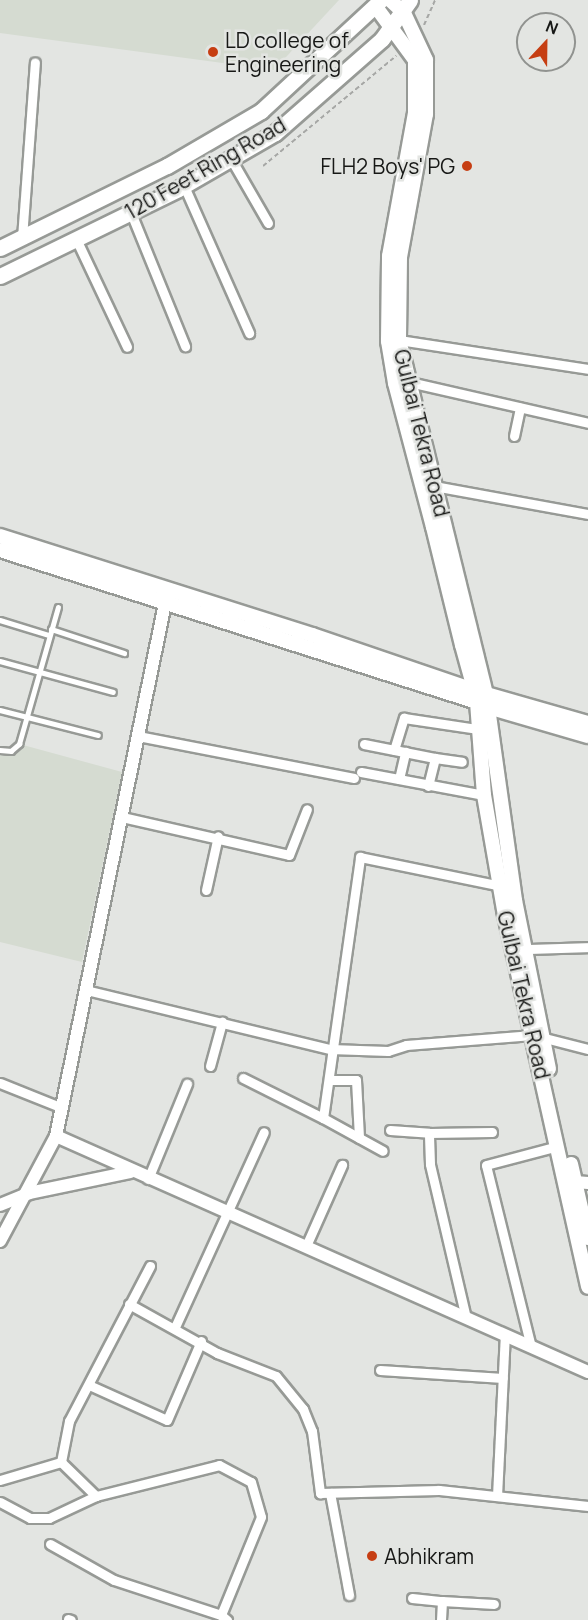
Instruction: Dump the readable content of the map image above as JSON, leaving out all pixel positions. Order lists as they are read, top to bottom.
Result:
{
  "streets": {
    "main road": ["120 Feet Ring Road", "Gulbai Tekra Road"]
  },
  "crossings": [
    ["120 Feet Ring Road", "Gulbai Tekra Road"]
  ],
  "places": ["LD college of Engineering", "FLH2 Boys' PG", "Abhikram"],
  "north": "top"
}
